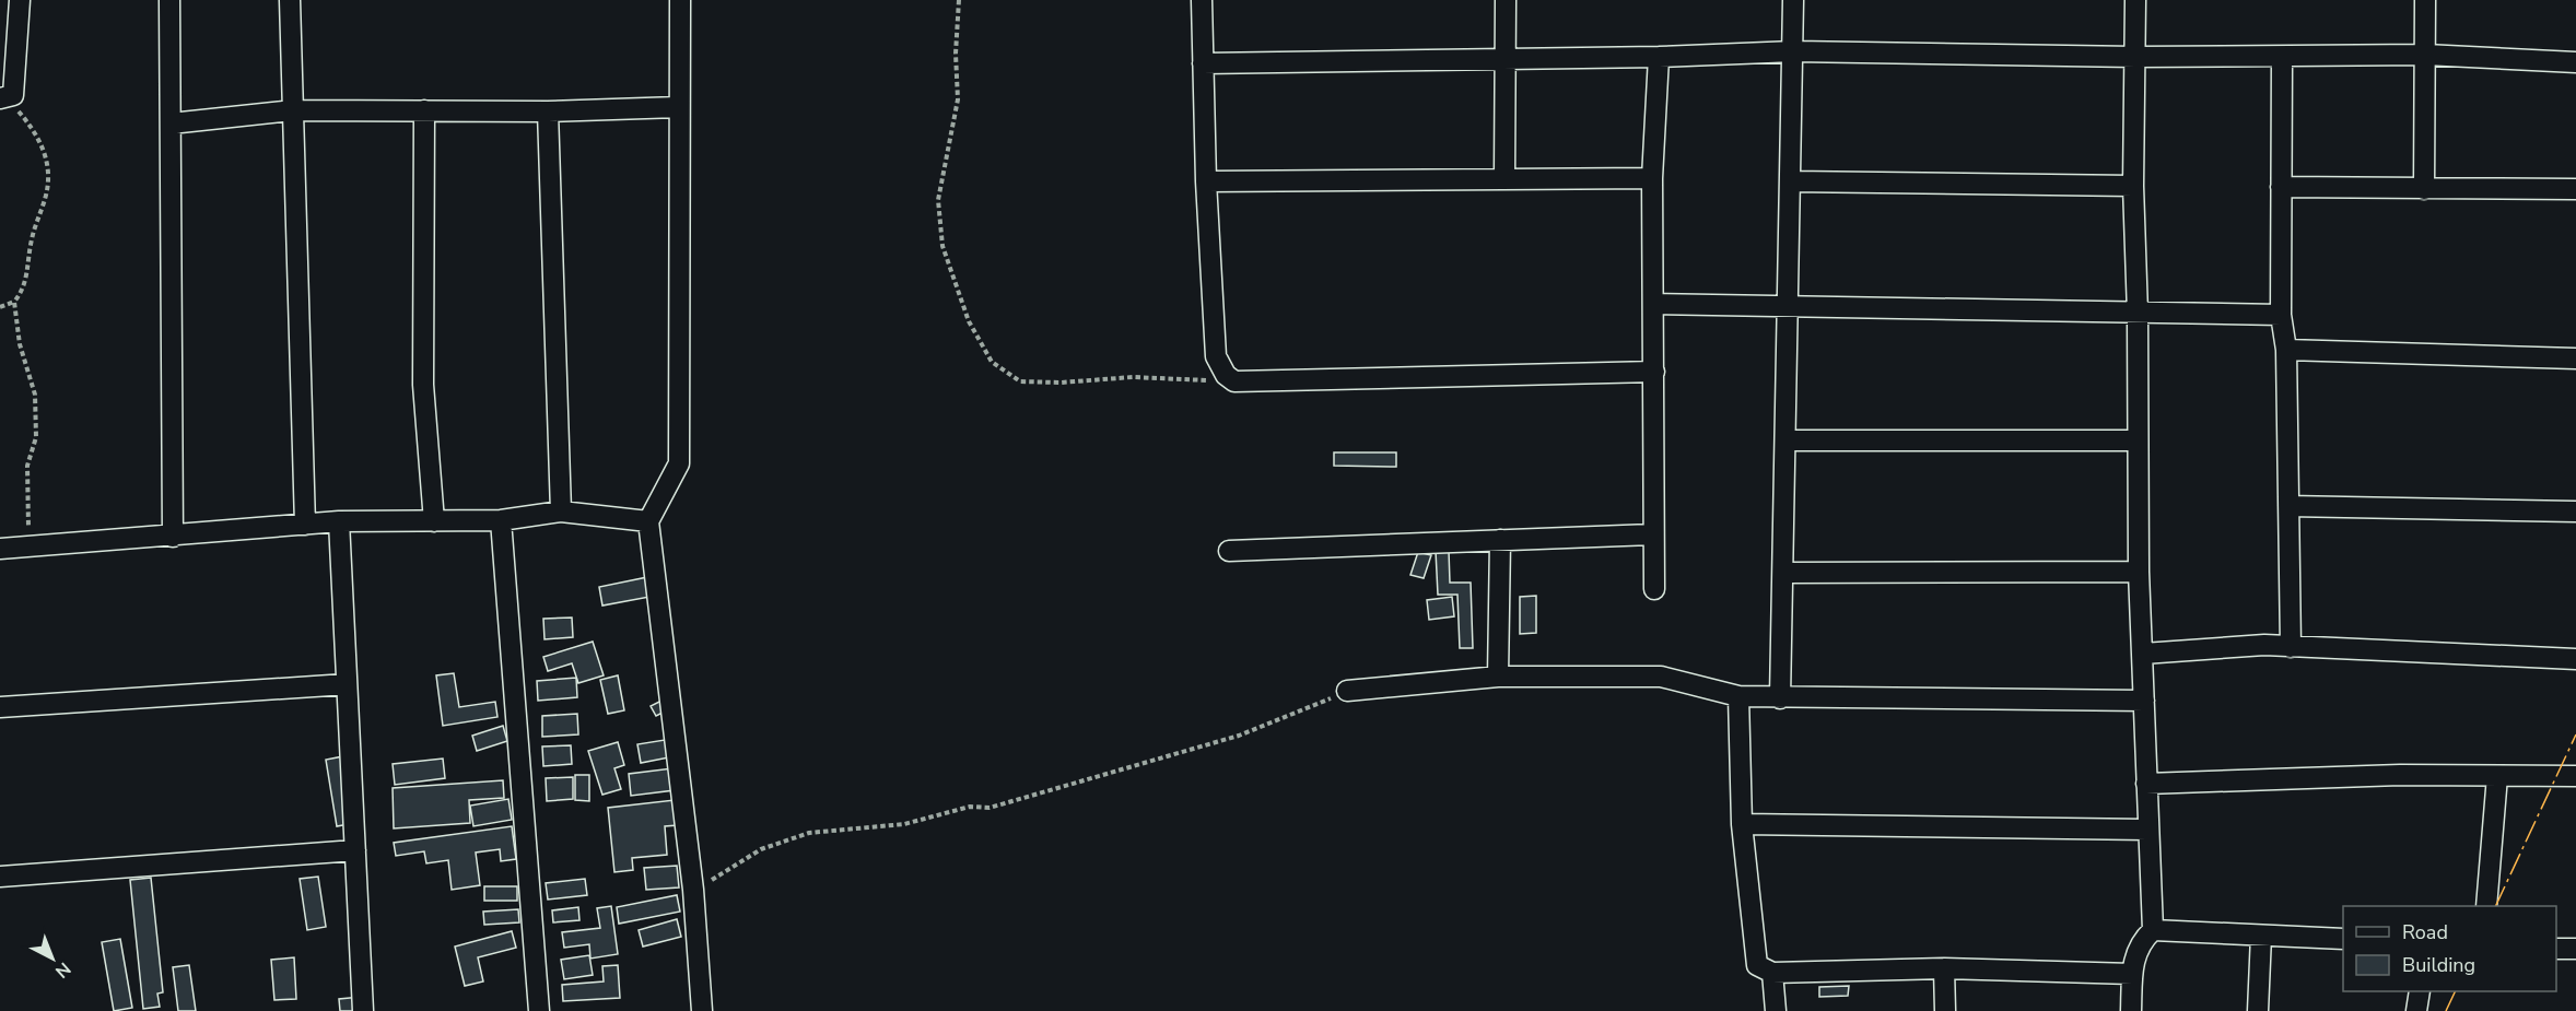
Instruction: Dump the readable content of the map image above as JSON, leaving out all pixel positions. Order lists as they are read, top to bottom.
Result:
{
  "legend": ["Road", "Building"],
  "north": "bottom right"
}
